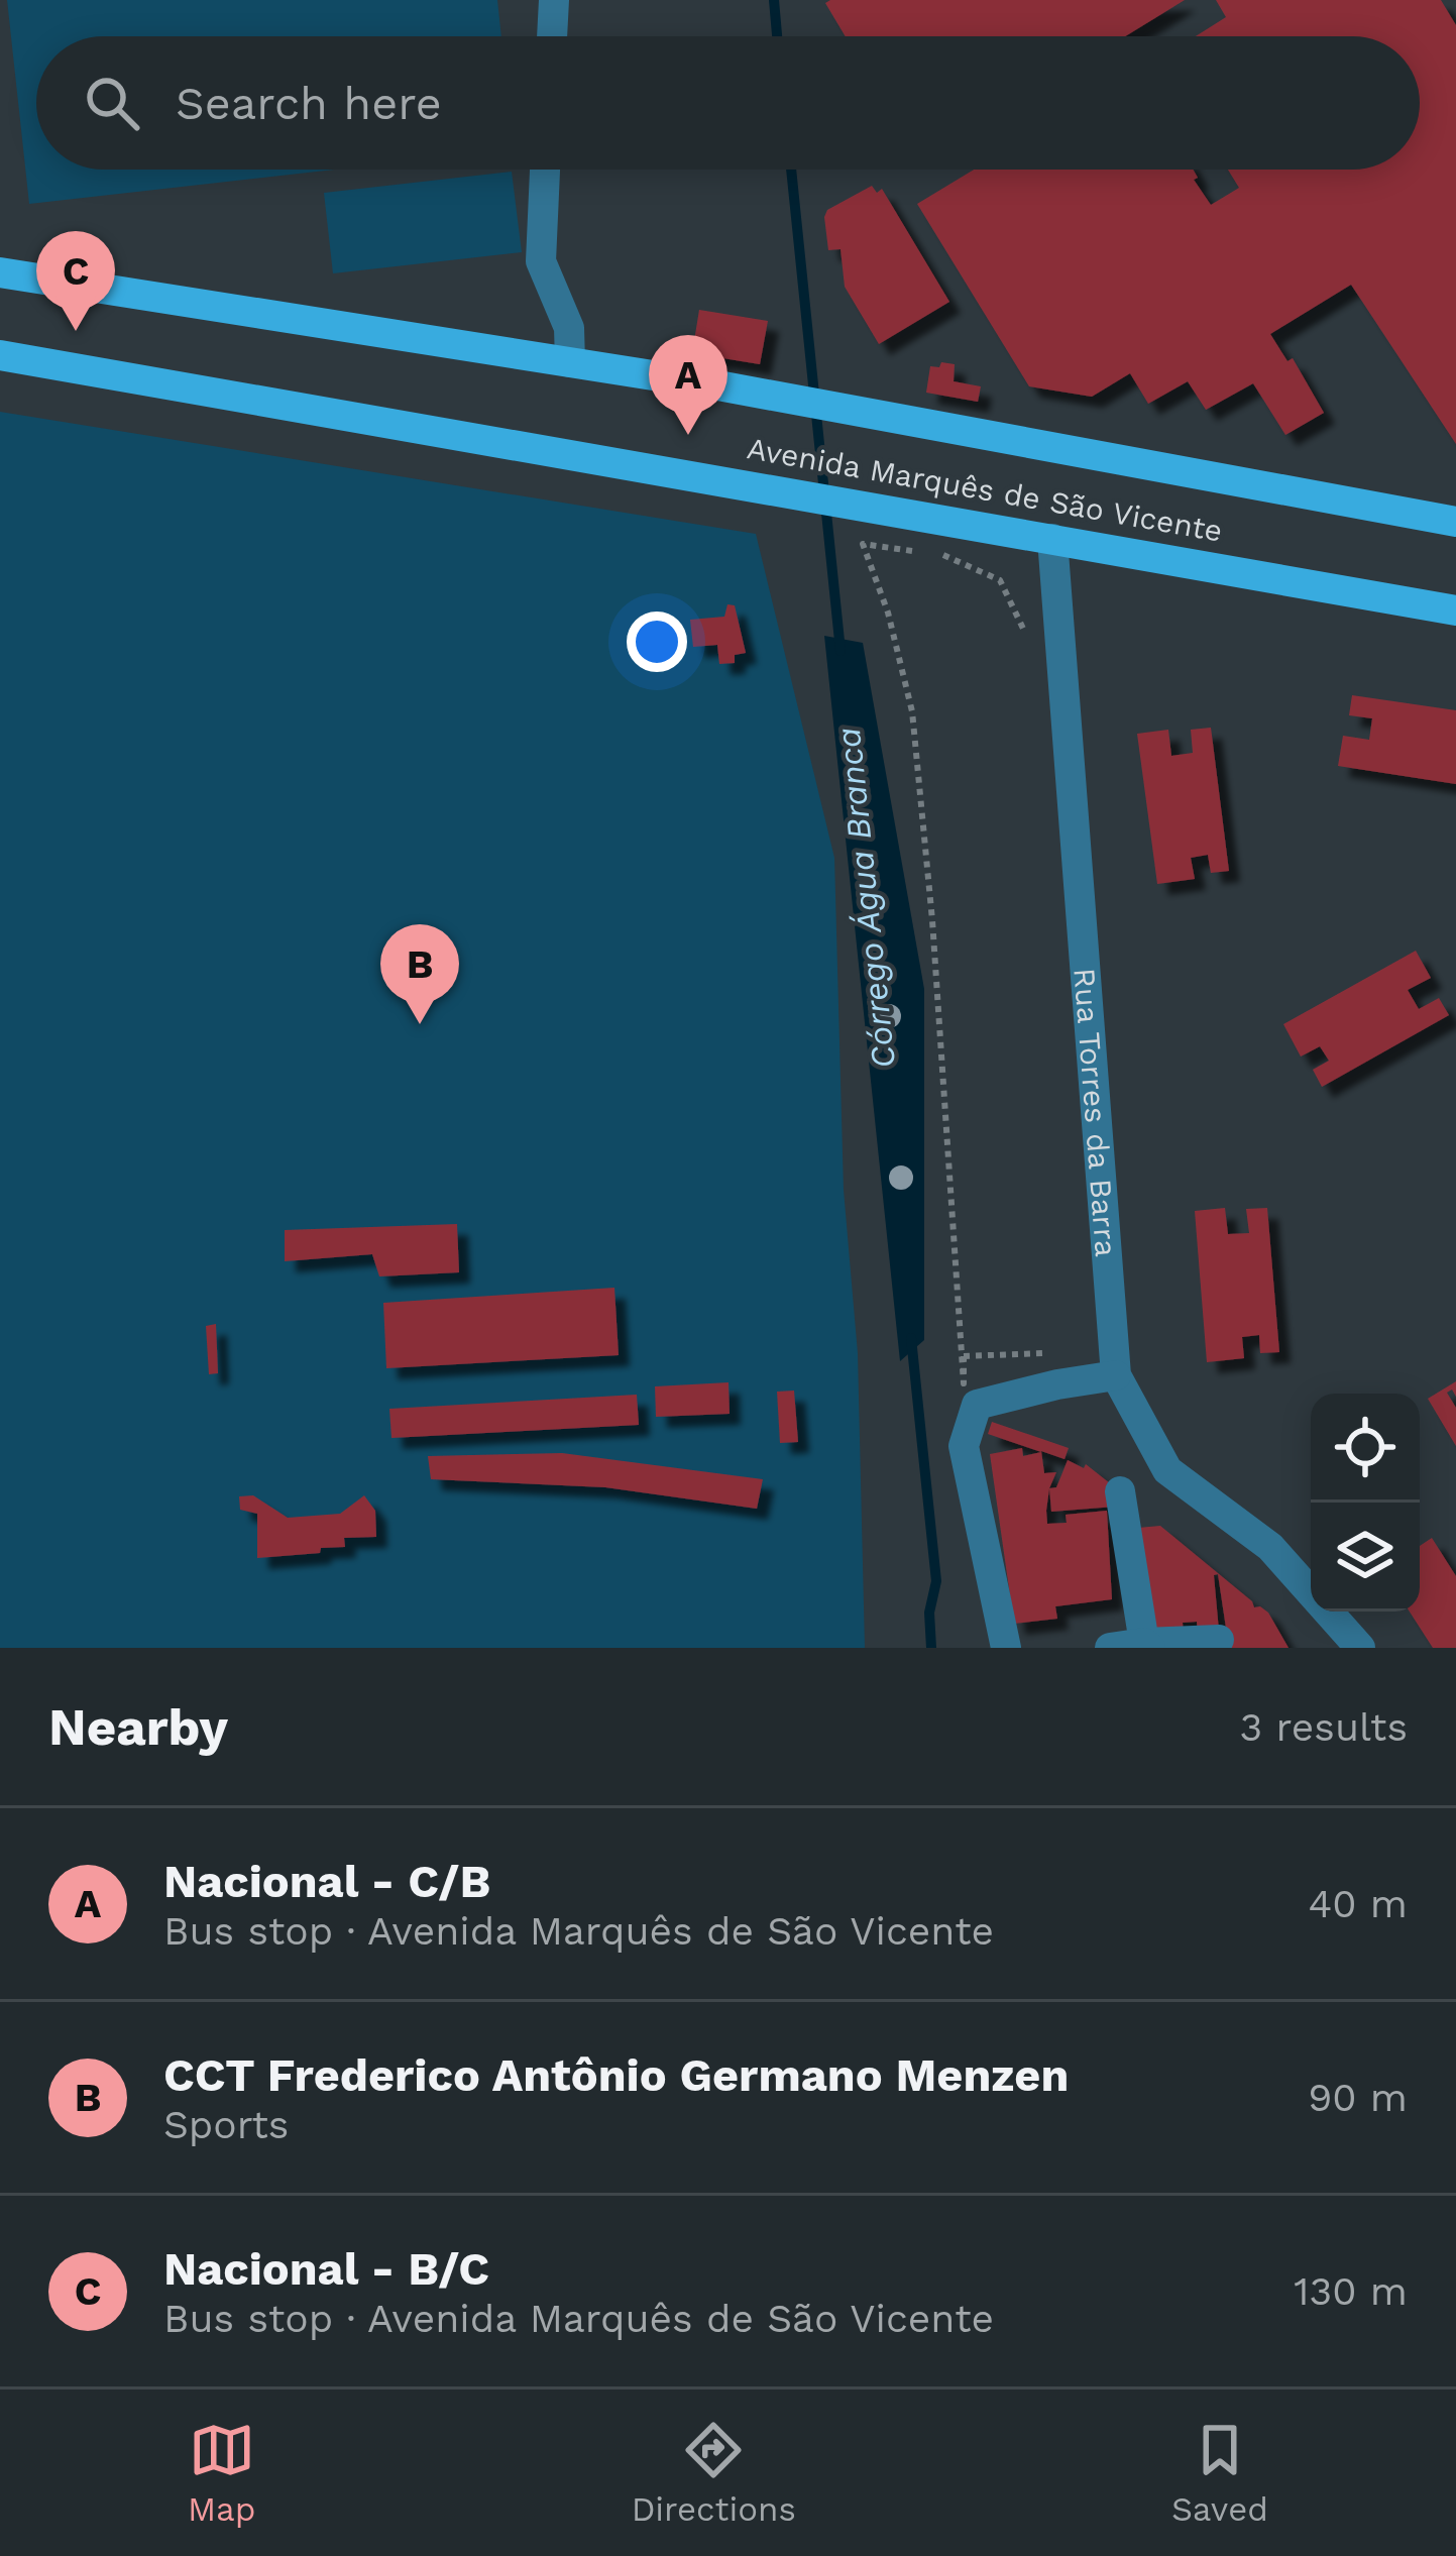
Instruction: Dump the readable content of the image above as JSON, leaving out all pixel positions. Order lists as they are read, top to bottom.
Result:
{
  "streets": {
    "main road": ["Avenida Marquês de São Vicente"],
    "street": ["Rua Torres da Barra"]
  },
  "crossings": [
    ["Avenida Marquês de São Vicente", "Rua Torres da Barra"]
  ],
  "water": ["Córrego Água Branca"],
  "page": {
    "search": "Search here",
    "pins": ["C", "A", "B"],
    "heading": ["Nearby", "3 results"],
    "list": [
      {
        "mark": "A",
        "name": "Nacional - C/B",
        "note": "Bus stop · Avenida Marquês de São Vicente",
        "value": "40 m"
      },
      {
        "mark": "B",
        "name": "CCT Frederico Antônio Germano Menzen",
        "note": "Sports",
        "value": "90 m"
      },
      {
        "mark": "C",
        "name": "Nacional - B/C",
        "note": "Bus stop · Avenida Marquês de São Vicente",
        "value": "130 m"
      }
    ],
    "nav": ["Map", "Directions", "Saved"]
  }
}
